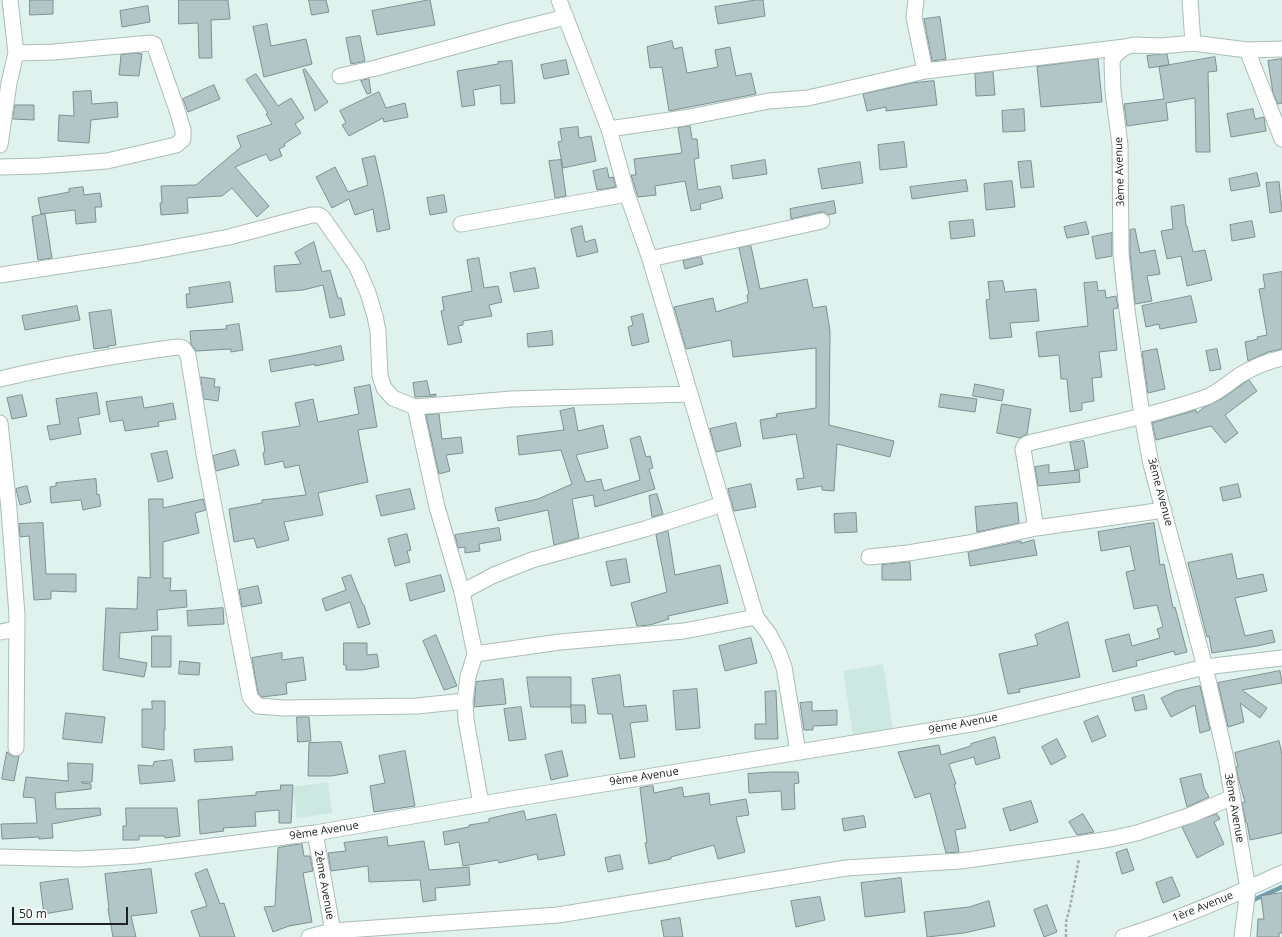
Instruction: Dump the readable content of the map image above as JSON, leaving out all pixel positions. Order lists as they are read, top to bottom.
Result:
{
  "streets": {
    "street": [
      "3ème Avenue",
      "9ème Avenue",
      "2ème Avenue",
      "1ère Avenue"
    ]
  },
  "crossings": [
    ["3ème Avenue", "9ème Avenue"],
    ["3ème Avenue", "1ère Avenue"],
    ["9ème Avenue", "2ème Avenue"]
  ],
  "scale_bar": "50 m"
}
